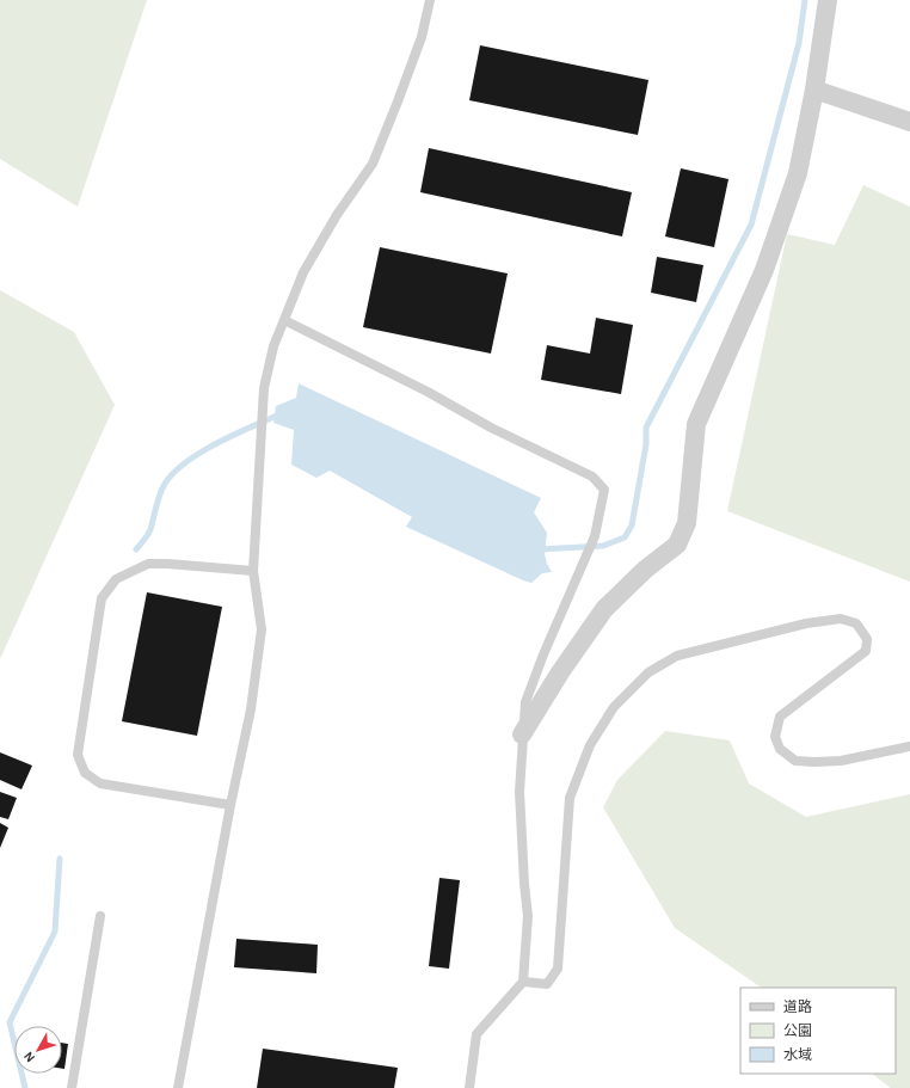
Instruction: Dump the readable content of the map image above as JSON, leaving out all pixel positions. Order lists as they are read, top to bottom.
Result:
{
  "legend": ["道路", "公園", "水域"],
  "north": "bottom left"
}
